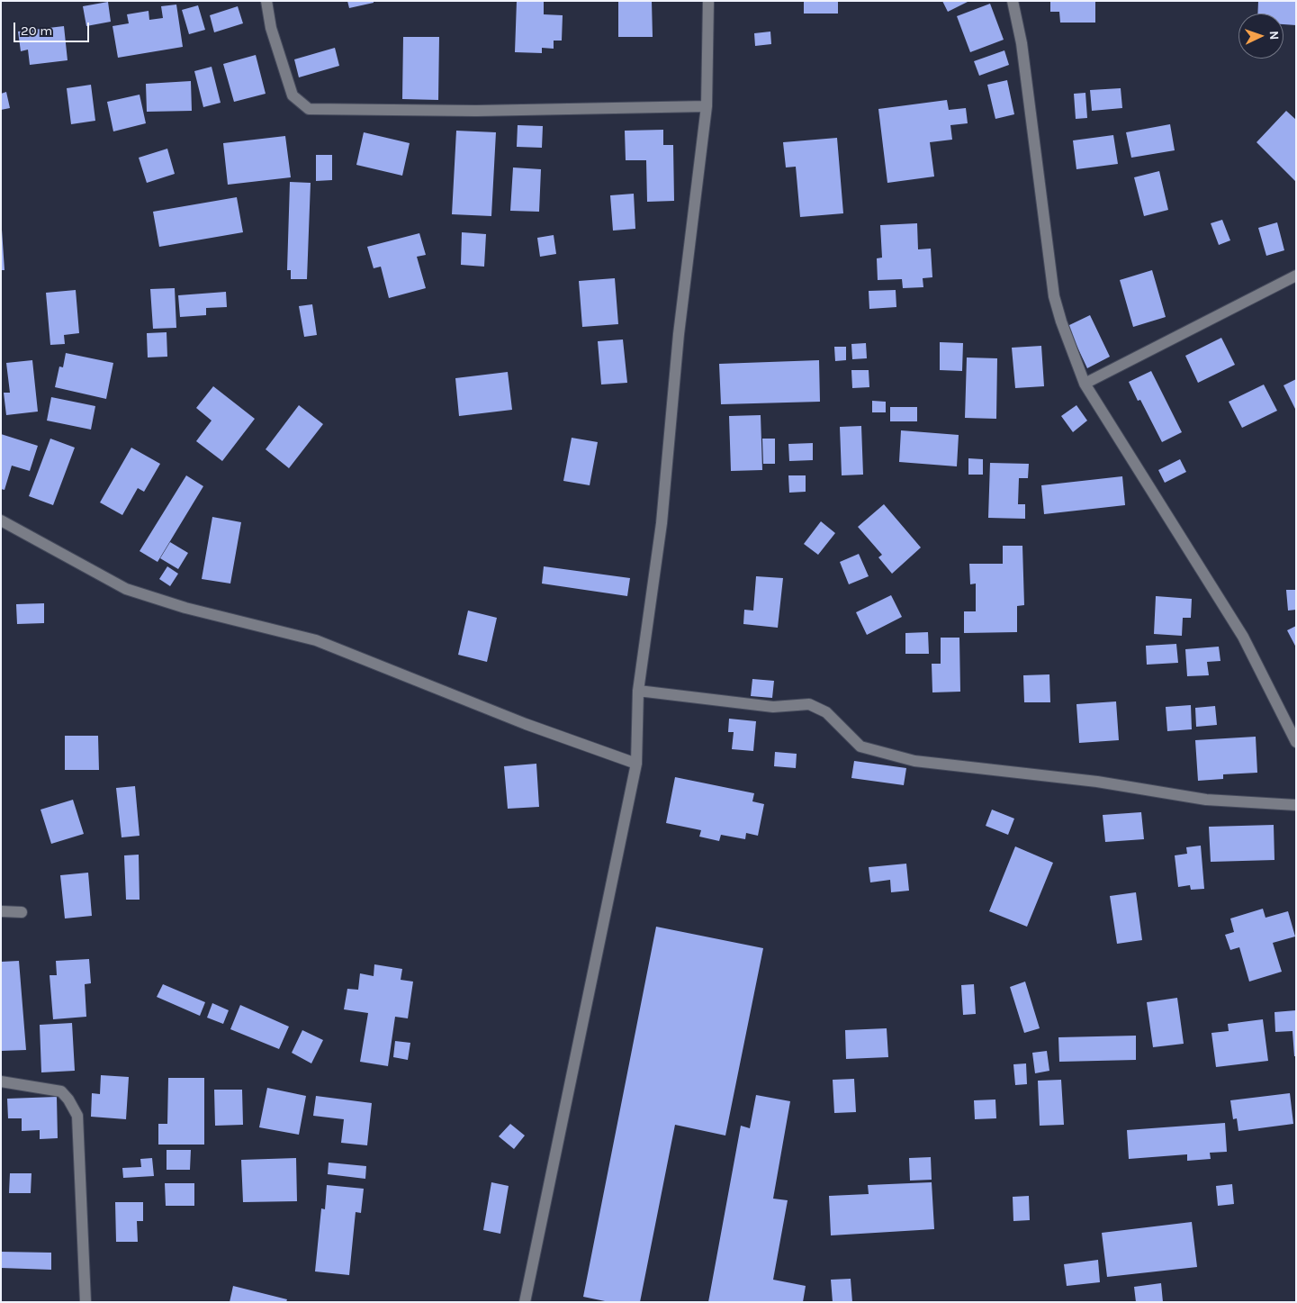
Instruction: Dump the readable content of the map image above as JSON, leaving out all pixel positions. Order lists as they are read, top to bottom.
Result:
{
  "scale_bar": "20 m",
  "north": "right"
}
